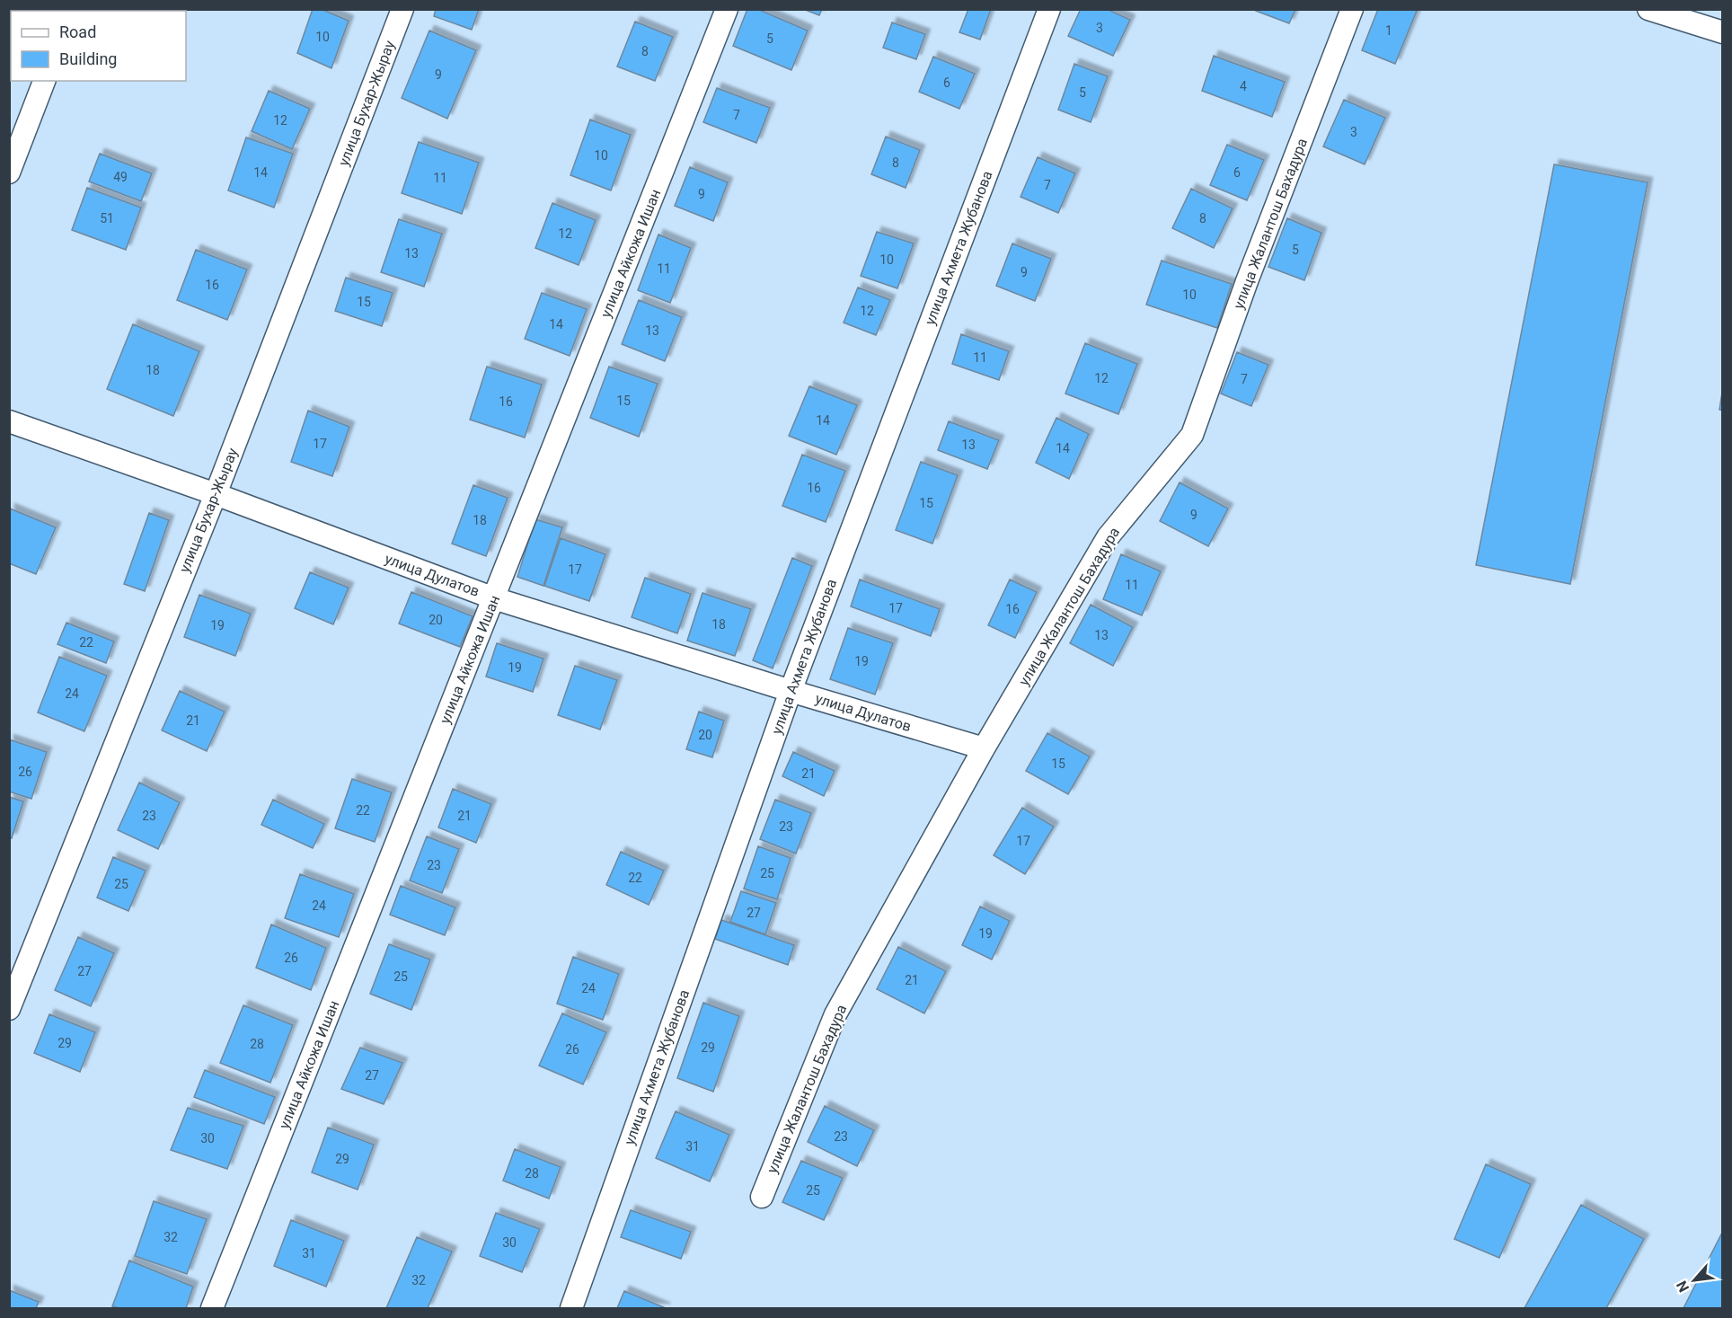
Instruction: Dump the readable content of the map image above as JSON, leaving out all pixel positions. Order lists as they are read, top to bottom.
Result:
{
  "streets": {
    "street": [
      "улица Бухар-Жырау",
      "улица Жалантош Бахадура",
      "улица Ахмета Жубанова",
      "улица Айкожа Ишан",
      "улица Дулатов"
    ]
  },
  "crossings": [
    ["улица Бухар-Жырау", "улица Дулатов"],
    ["улица Жалантош Бахадура", "улица Дулатов"],
    ["улица Ахмета Жубанова", "улица Дулатов"],
    ["улица Айкожа Ишан", "улица Дулатов"]
  ],
  "house_numbers": [
    "3",
    "1",
    "10",
    "5",
    "8",
    "9",
    "6",
    "4",
    "5",
    "7",
    "12",
    "3",
    "10",
    "8",
    "14",
    "6",
    "49",
    "11",
    "7",
    "9",
    "51",
    "8",
    "12",
    "5",
    "13",
    "10",
    "11",
    "9",
    "16",
    "10",
    "15",
    "12",
    "14",
    "13",
    "11",
    "18",
    "12",
    "7",
    "15",
    "16",
    "14",
    "17",
    "13",
    "14",
    "16",
    "15",
    "9",
    "18",
    "17",
    "11",
    "17",
    "16",
    "20",
    "18",
    "19",
    "13",
    "22",
    "19",
    "19",
    "24",
    "21",
    "20",
    "15",
    "26",
    "21",
    "22",
    "23",
    "21",
    "23",
    "17",
    "23",
    "25",
    "22",
    "25",
    "24",
    "27",
    "19",
    "26",
    "27",
    "25",
    "21",
    "24",
    "29",
    "28",
    "29",
    "26",
    "27",
    "23",
    "30",
    "31",
    "29",
    "28",
    "25",
    "32",
    "30",
    "31",
    "32"
  ],
  "legend": ["Road", "Building"],
  "north": "bottom left"
}
